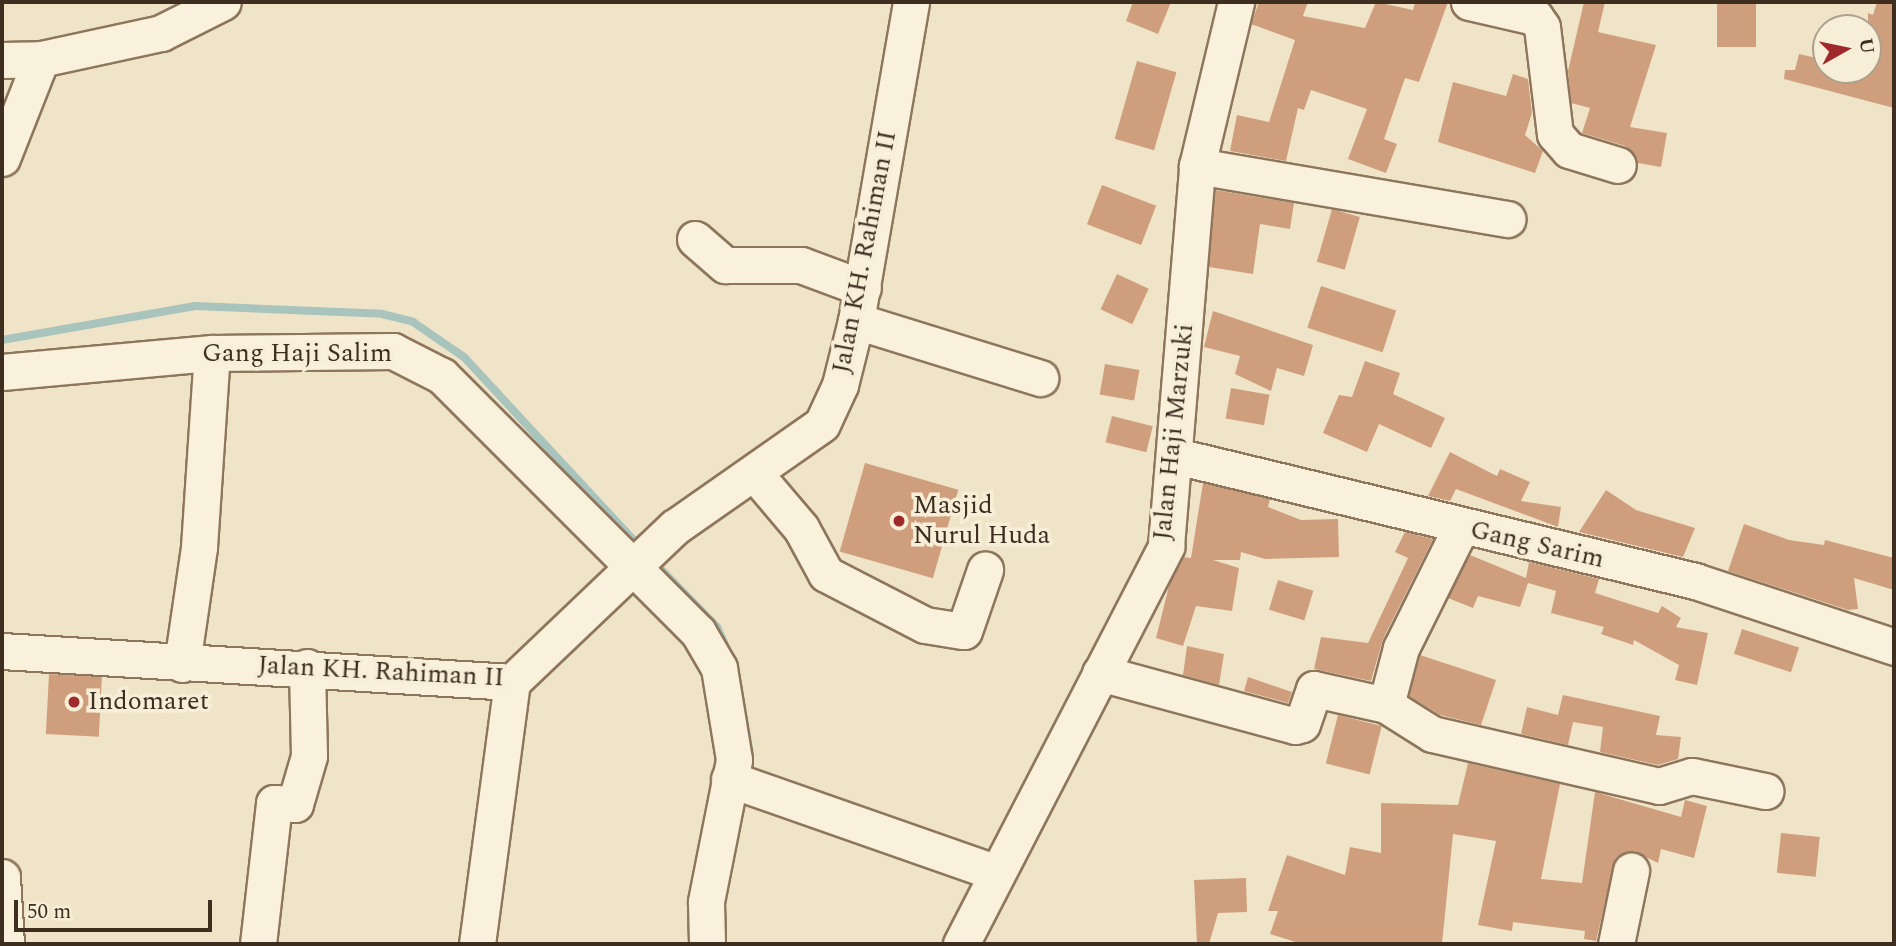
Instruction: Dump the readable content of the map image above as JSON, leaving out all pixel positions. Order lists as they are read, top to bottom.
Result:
{
  "streets": {
    "street": [
      "Jalan KH. Rahiman II",
      "Gang Haji Salim",
      "Jalan Haji Marzuki",
      "Gang Sarim"
    ]
  },
  "crossings": [
    ["Jalan KH. Rahiman II", "Gang Haji Salim"],
    ["Jalan Haji Marzuki", "Gang Sarim"]
  ],
  "places": ["Masjid Nurul Huda", "Indomaret"],
  "scale_bar": "50 m",
  "north": "right"
}
